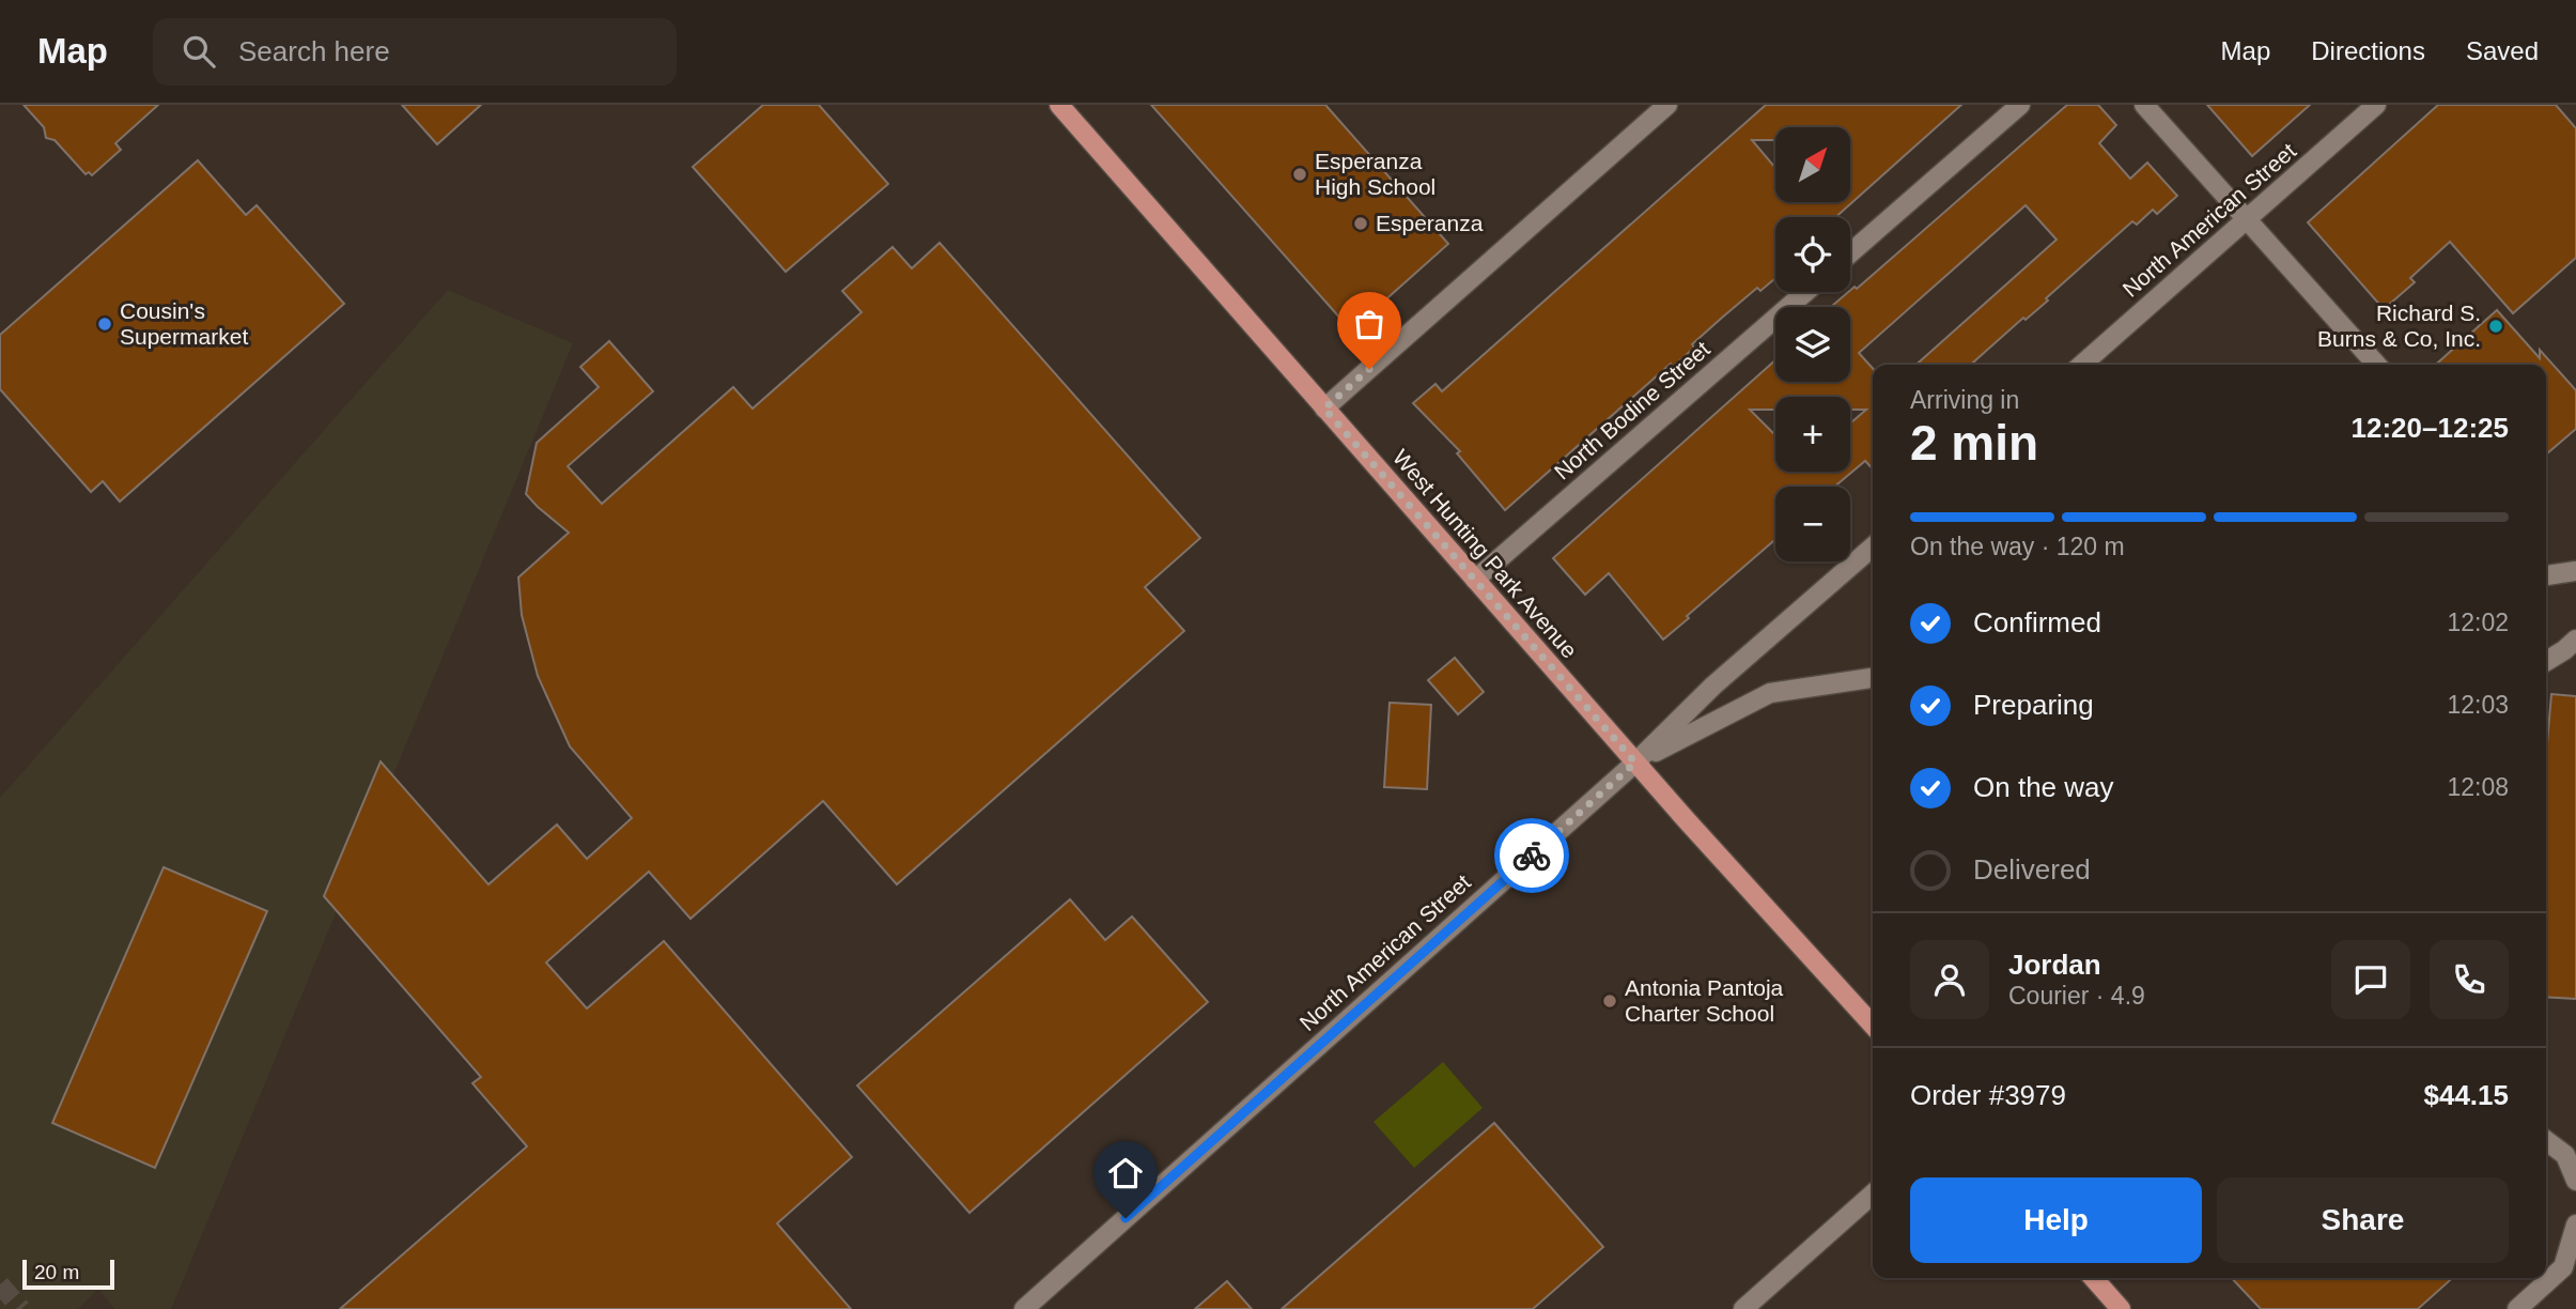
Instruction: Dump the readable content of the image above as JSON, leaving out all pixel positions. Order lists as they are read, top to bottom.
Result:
{
  "streets": {
    "main road": ["West Hunting Park Avenue"],
    "street": ["North American Street", "North Bodine Street"]
  },
  "crossings": [
    ["North American Street", "West Hunting Park Avenue"],
    ["North Bodine Street", "West Hunting Park Avenue"]
  ],
  "places": [
    "Esperanza High School",
    "Esperanza",
    "Cousin's Supermarket",
    "Richard S. Burns & Co, Inc.",
    "Antonia Pantoja Charter School"
  ],
  "scale_bar": "20 m",
  "north": "top right",
  "page": {
    "header": "Map",
    "search": "Search here",
    "nav": ["Map", "Directions", "Saved"],
    "map_buttons": ["+", "−"],
    "heading": ["2 min", "Arriving in", "12:20–12:25"],
    "panel": [
      "Jordan",
      "Courier · 4.9",
      "Order #3979",
      "$44.15"
    ],
    "bar": "On the way · 120 m",
    "list": [
      ["Confirmed", "12:02"],
      ["Preparing", "12:03"],
      ["On the way", "12:08"],
      "Delivered"
    ],
    "buttons": ["Help", "Share"],
    "scale": "20 m"
  }
}
